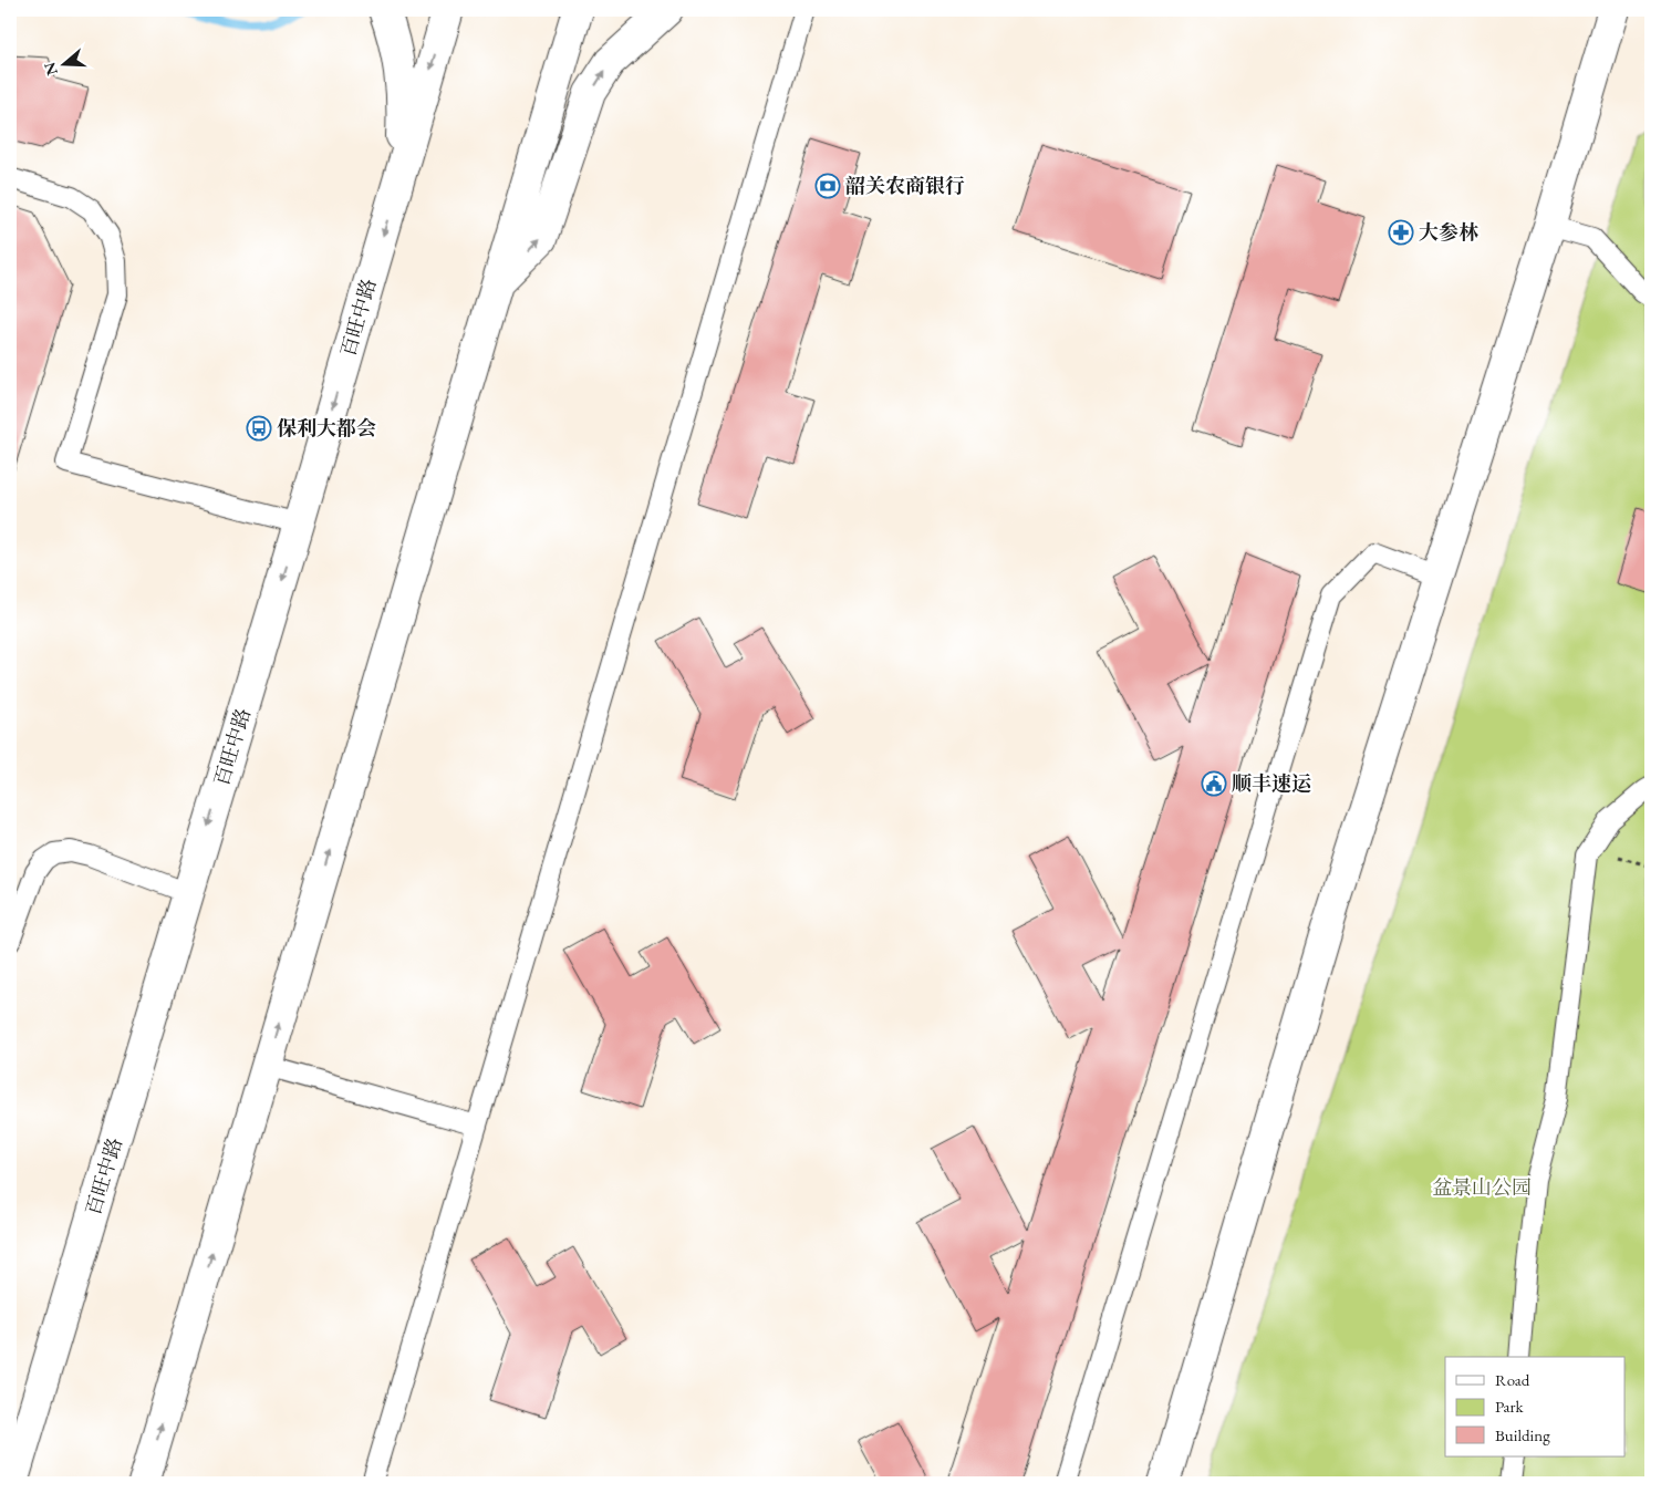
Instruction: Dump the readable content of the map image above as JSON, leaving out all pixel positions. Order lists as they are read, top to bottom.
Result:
{
  "streets": {
    "main road": ["百旺中路"]
  },
  "parks": ["盆景山公园"],
  "places": {
    "bank": ["韶关农商银行"],
    "pharmacy": ["大参林"],
    "bus stop": ["保利大都会"],
    "public building": ["顺丰速运"]
  },
  "legend": ["Road", "Park", "Building"],
  "north": "left"
}
